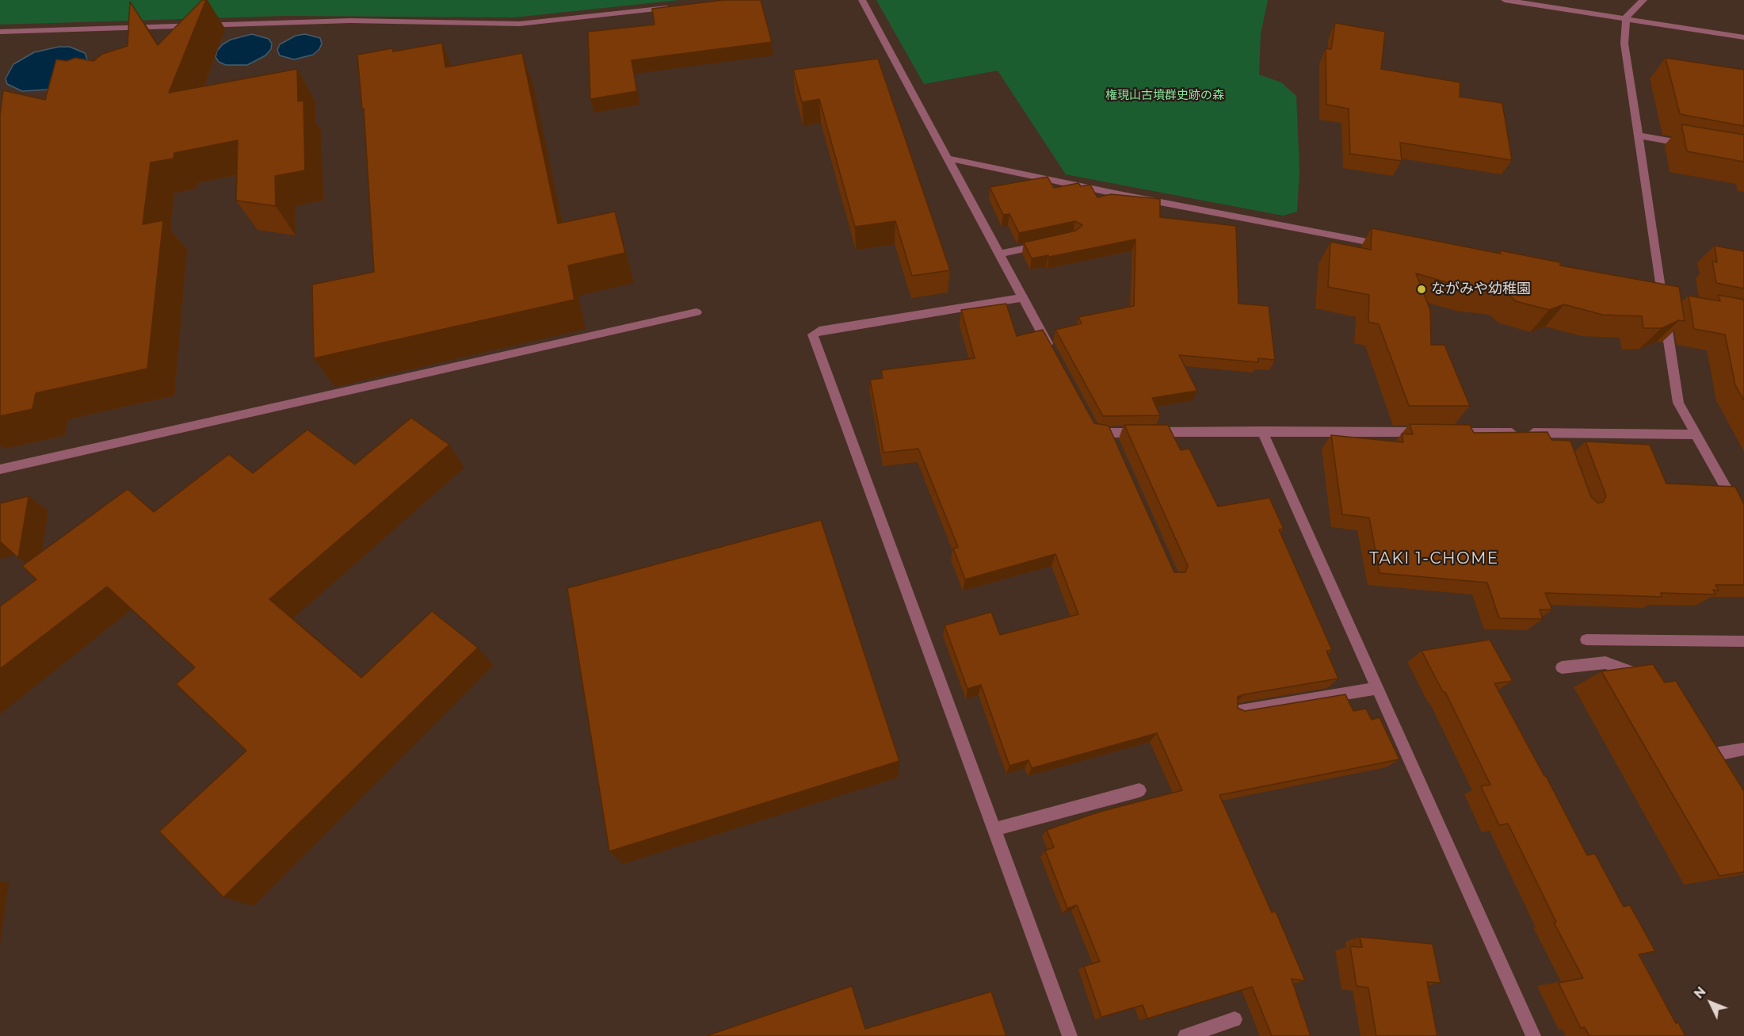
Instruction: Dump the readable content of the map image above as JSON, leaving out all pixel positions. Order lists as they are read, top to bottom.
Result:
{
  "districts": ["TAKI 1-CHOME"],
  "parks": ["権現山古墳群史跡の森"],
  "places": ["ながみや幼稚園"],
  "north": "top left"
}
